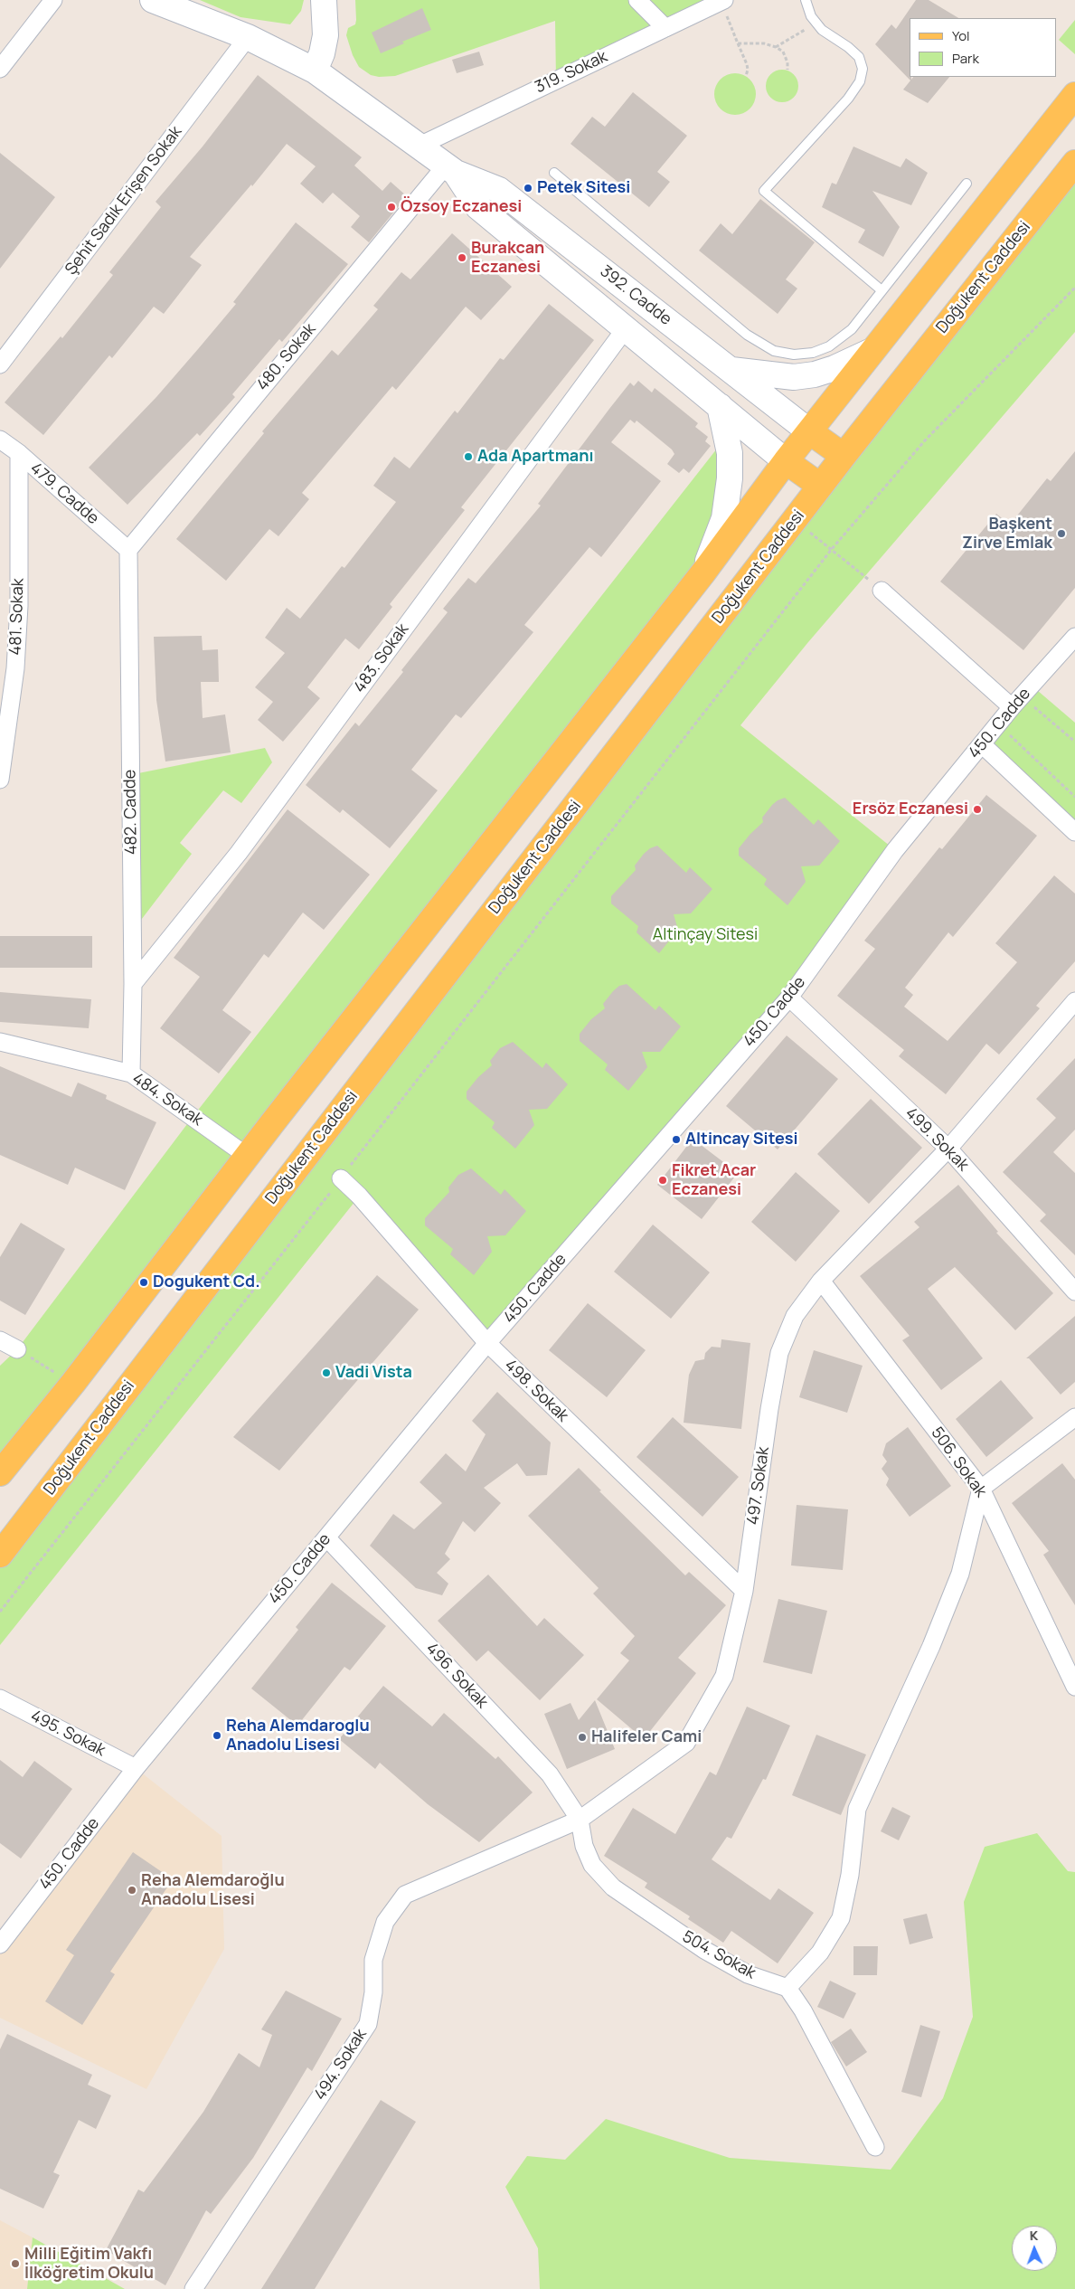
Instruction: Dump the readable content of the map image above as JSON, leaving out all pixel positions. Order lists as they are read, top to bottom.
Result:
{
  "streets": {
    "main road": ["Doğukent Caddesi", "392. Cadde"],
    "street": [
      "319. Sokak",
      "Şehit Sadık Erişen Sokak",
      "480. Sokak",
      "479. Cadde",
      "481. Sokak",
      "483. Sokak",
      "450. Cadde",
      "482. Cadde",
      "484. Sokak",
      "499. Sokak",
      "498. Sokak",
      "506. Sokak",
      "497. Sokak",
      "496. Sokak",
      "495. Sokak",
      "504. Sokak",
      "494. Sokak"
    ]
  },
  "crossings": [
    ["319. Sokak", "392. Cadde"],
    ["Şehit Sadık Erişen Sokak", "392. Cadde"],
    ["392. Cadde", "480. Sokak"],
    ["392. Cadde", "483. Sokak"],
    ["480. Sokak", "479. Cadde"],
    ["480. Sokak", "482. Cadde"],
    ["479. Cadde", "481. Sokak"],
    ["479. Cadde", "482. Cadde"],
    ["483. Sokak", "482. Cadde"],
    ["450. Cadde", "499. Sokak"],
    ["450. Cadde", "498. Sokak"],
    ["450. Cadde", "496. Sokak"],
    ["450. Cadde", "495. Sokak"],
    ["482. Cadde", "484. Sokak"],
    ["499. Sokak", "497. Sokak"],
    ["498. Sokak", "497. Sokak"],
    ["506. Sokak", "497. Sokak"],
    ["497. Sokak", "496. Sokak"],
    ["497. Sokak", "504. Sokak"],
    ["497. Sokak", "494. Sokak"],
    ["496. Sokak", "504. Sokak"],
    ["496. Sokak", "494. Sokak"],
    ["504. Sokak", "494. Sokak"]
  ],
  "parks": ["Altinçay Sitesi"],
  "places": [
    "Petek Sitesi",
    "Özsoy Eczanesi",
    "Burakcan Eczanesi",
    "Ada Apartmanı",
    "Başkent Zirve Emlak",
    "Ersöz Eczanesi",
    "Altincay Sitesi",
    "Fikret Acar Eczanesi",
    "Dogukent Cd.",
    "Vadi Vista",
    "Reha Alemdaroglu Anadolu Lisesi",
    "Halifeler Cami",
    "Reha Alemdaroğlu Anadolu Lisesi",
    "Milli Eğitim Vakfı İlköğretim Okulu"
  ],
  "legend": ["Yol", "Park"],
  "north": "top"
}
